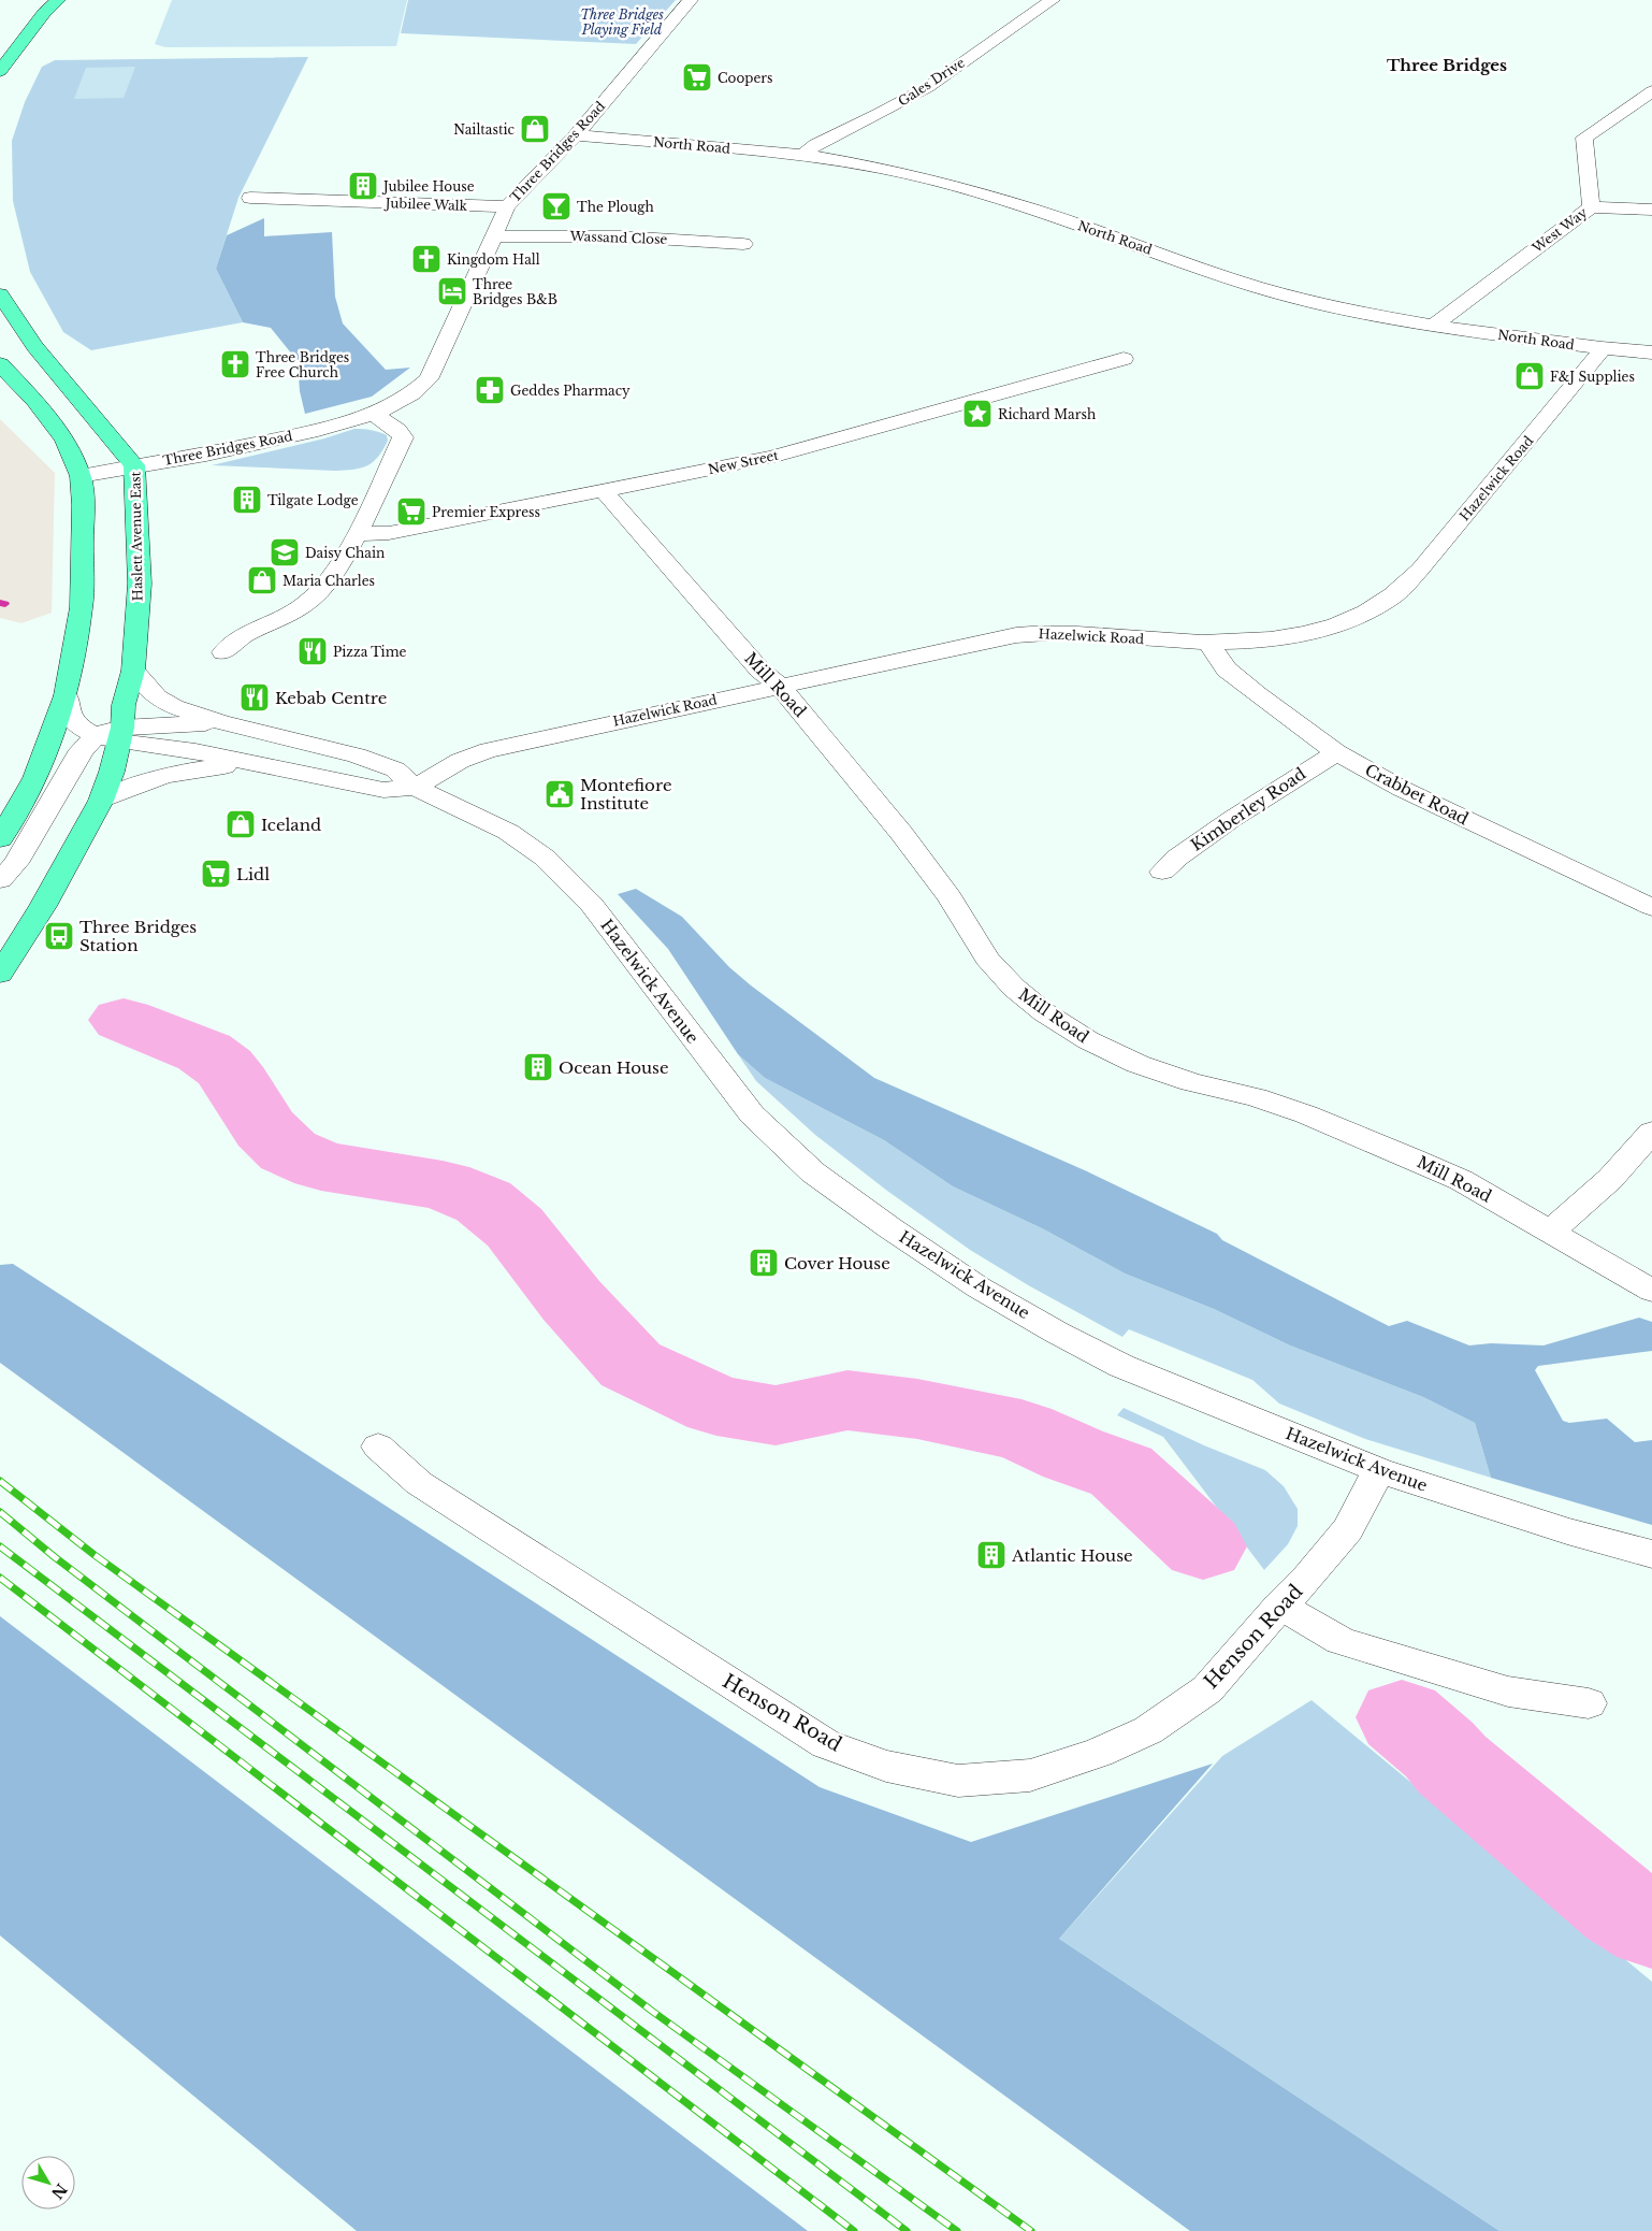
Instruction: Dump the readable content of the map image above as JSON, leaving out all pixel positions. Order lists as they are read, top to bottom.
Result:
{
  "streets": {
    "main road": ["Haslett Avenue East"],
    "street": [
      "Gales Drive",
      "North Road",
      "Three Bridges Road",
      "Jubilee Walk",
      "West Way",
      "Wassand Close",
      "New Street",
      "Hazelwick Road",
      "Mill Road",
      "Crabbet Road",
      "Kimberley Road",
      "Hazelwick Avenue",
      "Henson Road"
    ]
  },
  "crossings": [
    ["Gales Drive", "North Road"],
    ["North Road", "Three Bridges Road"],
    ["North Road", "West Way"],
    ["North Road", "Hazelwick Road"],
    ["Three Bridges Road", "Jubilee Walk"],
    ["Three Bridges Road", "Wassand Close"],
    ["Three Bridges Road", "Haslett Avenue East"],
    ["New Street", "Mill Road"],
    ["Hazelwick Road", "Mill Road"],
    ["Hazelwick Road", "Crabbet Road"],
    ["Hazelwick Road", "Hazelwick Avenue"],
    ["Haslett Avenue East", "Hazelwick Avenue"],
    ["Crabbet Road", "Kimberley Road"],
    ["Hazelwick Avenue", "Henson Road"]
  ],
  "districts": ["Three Bridges"],
  "parks": ["Three Bridges Playing Field"],
  "places": {
    "supermarket": ["Coopers", "Premier Express", "Lidl"],
    "shop": [
      "Nailtastic",
      "F&J Supplies",
      "Maria Charles",
      "Iceland"
    ],
    "building": [
      "Jubilee House",
      "Tilgate Lodge",
      "Ocean House",
      "Cover House",
      "Atlantic House"
    ],
    "bar": ["The Plough"],
    "church": ["Kingdom Hall", "Three Bridges Free Church"],
    "hotel": ["Three Bridges B&B"],
    "pharmacy": ["Geddes Pharmacy"],
    "place": ["Richard Marsh"],
    "school or university": ["Daisy Chain"],
    "restaurant": ["Pizza Time", "Kebab Centre"],
    "public building": ["Montefiore Institute"],
    "bus stop": ["Three Bridges Station"]
  },
  "north": "bottom right"
}
